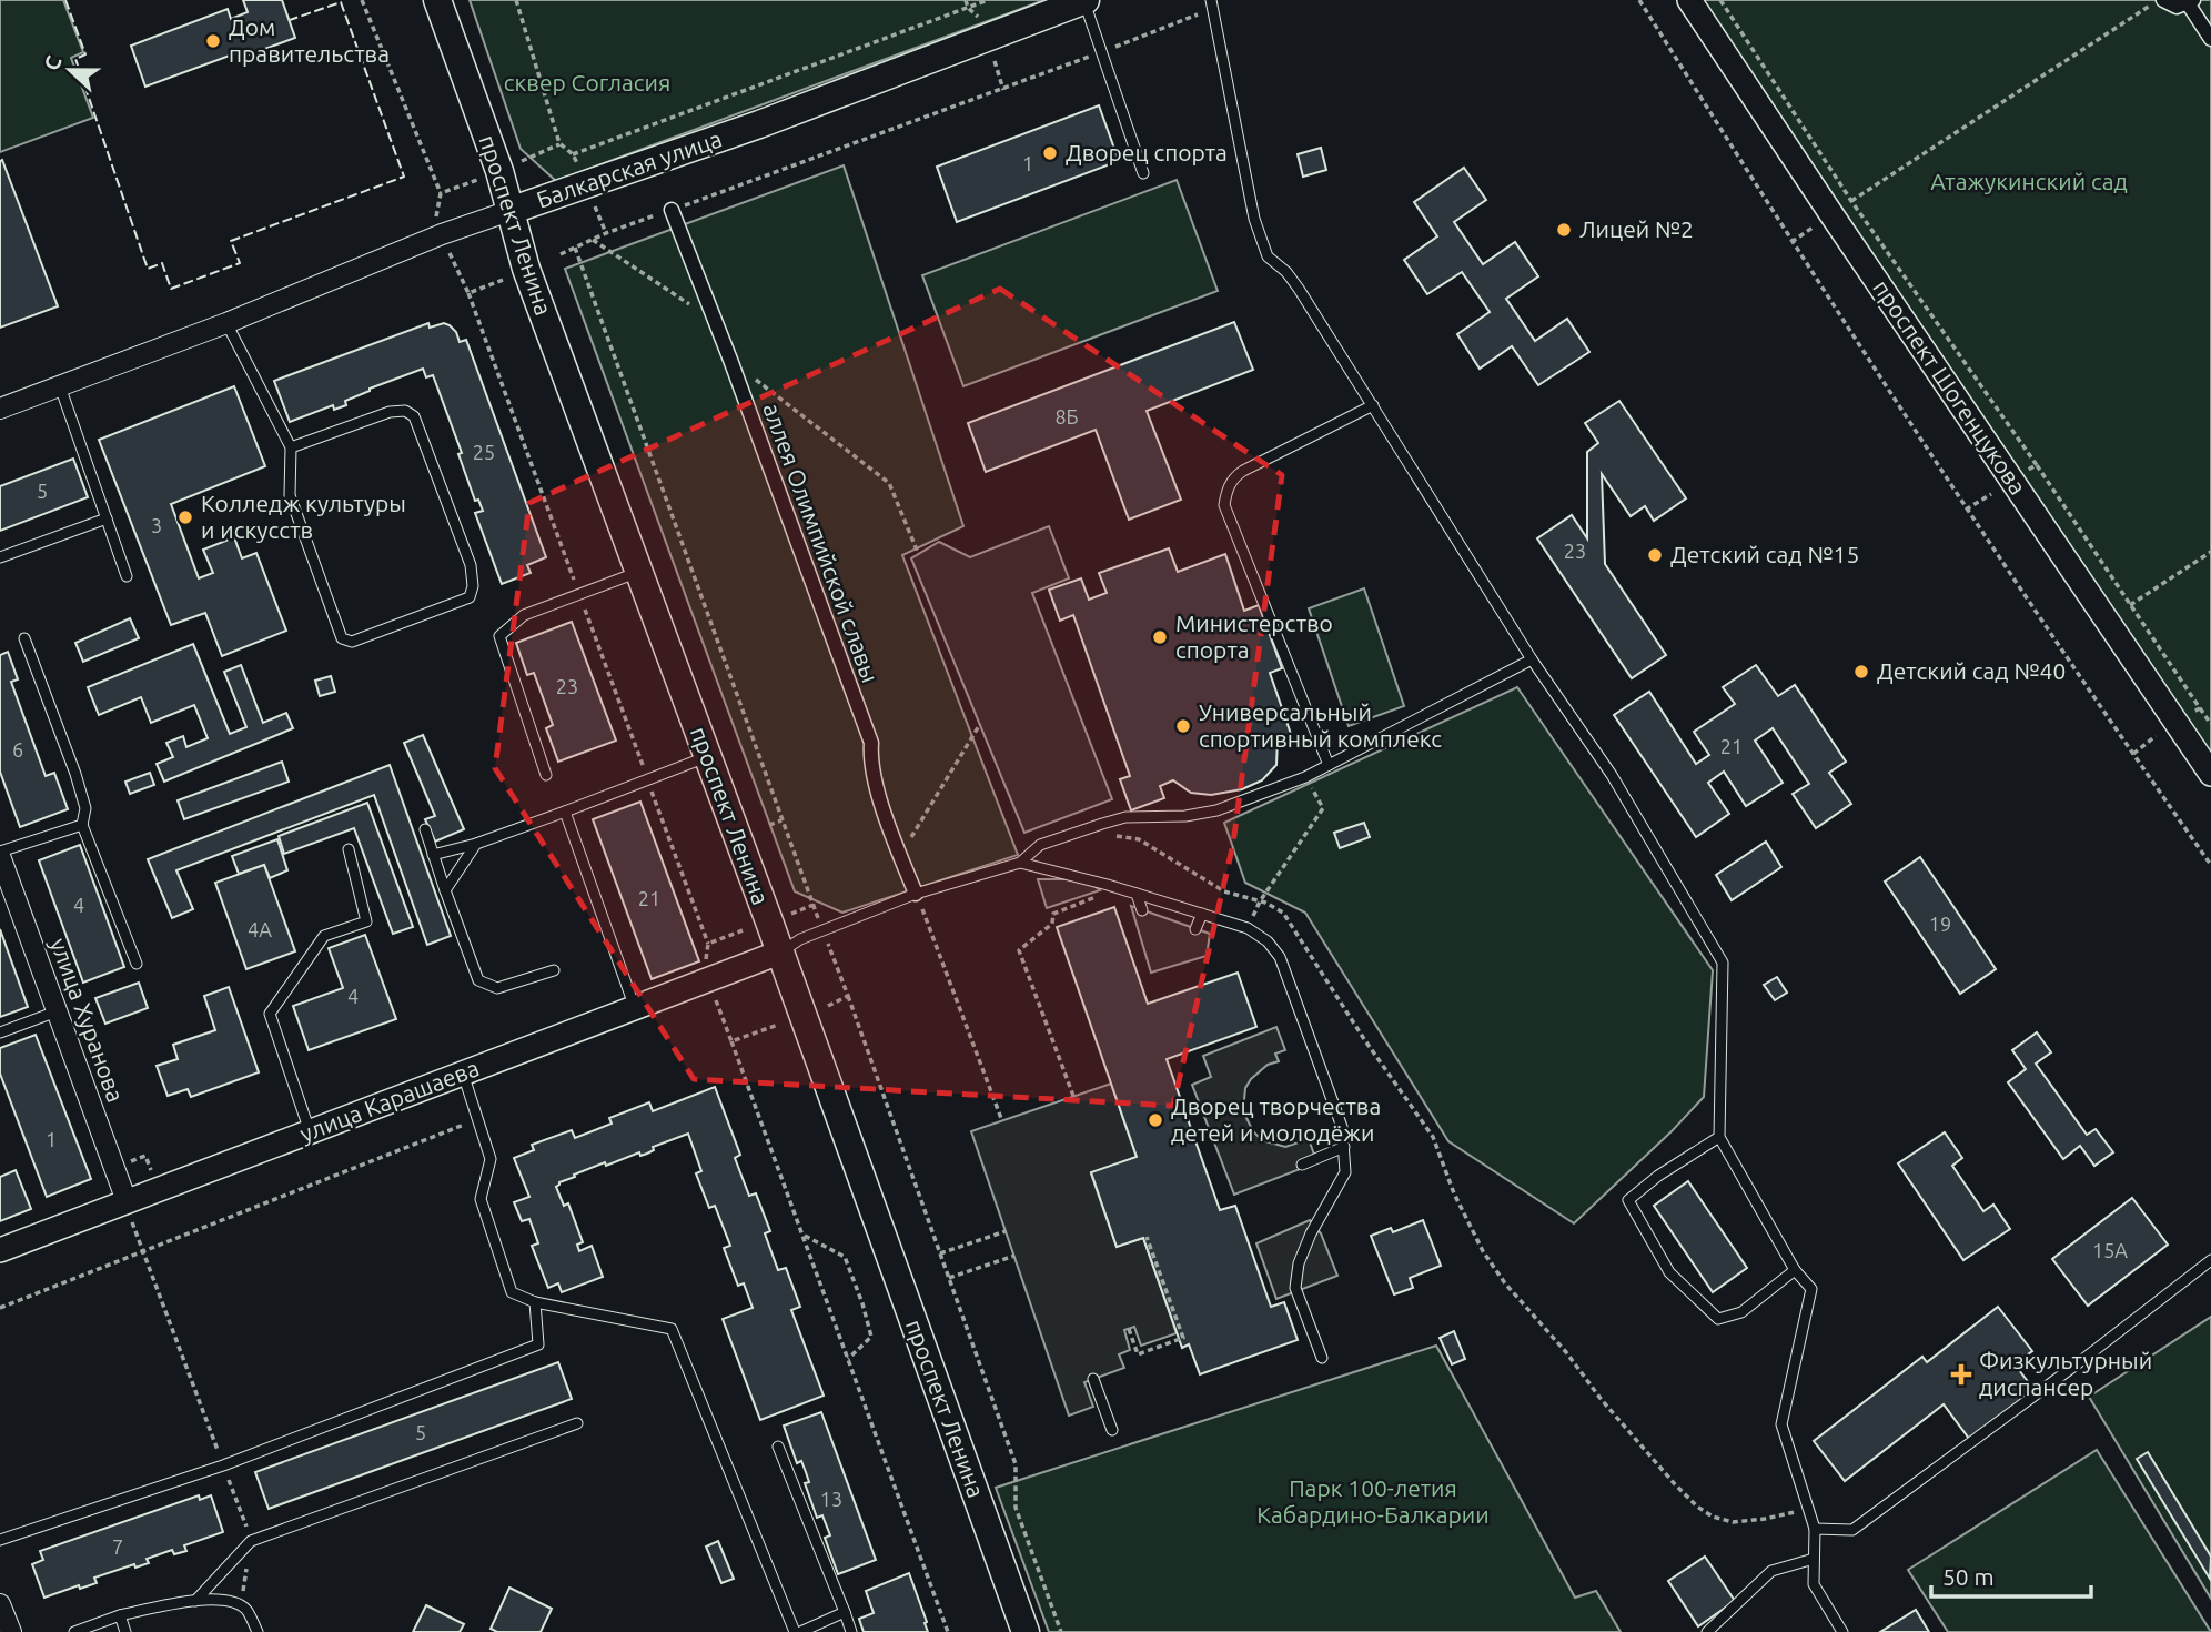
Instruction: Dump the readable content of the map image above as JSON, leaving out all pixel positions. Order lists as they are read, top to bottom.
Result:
{
  "streets": {
    "main road": ["Балкарская улица", "проспект Ленина"],
    "street": [
      "проспект Шогенцукова",
      "аллея Олимпийской славы",
      "улица Хуранова",
      "улица Карашаева"
    ]
  },
  "crossings": [
    ["Балкарская улица", "проспект Ленина"],
    ["проспект Ленина", "улица Карашаева"],
    ["улица Хуранова", "улица Карашаева"]
  ],
  "parks": ["сквер Согласия", "Атажукинский сад", "Парк 100-летия Кабардино-Балкарии"],
  "places": {
    "other": [
      "Дом правительства",
      "Дворец спорта",
      "Лицей №2",
      "Колледж культуры и искусств",
      "Детский сад №15",
      "Министерство спорта",
      "Детский сад №40",
      "Универсальный спортивный комплекс",
      "Дворец творчества детей и молодёжи"
    ],
    "health": ["Физкультурный диспансер"]
  },
  "house_numbers": [
    "1",
    "8Б",
    "25",
    "5",
    "3",
    "23",
    "23",
    "21",
    "6",
    "21",
    "4",
    "19",
    "4А",
    "4",
    "1",
    "15А",
    "5",
    "13",
    "7"
  ],
  "scale_bar": "50 m",
  "north": "left"
}
